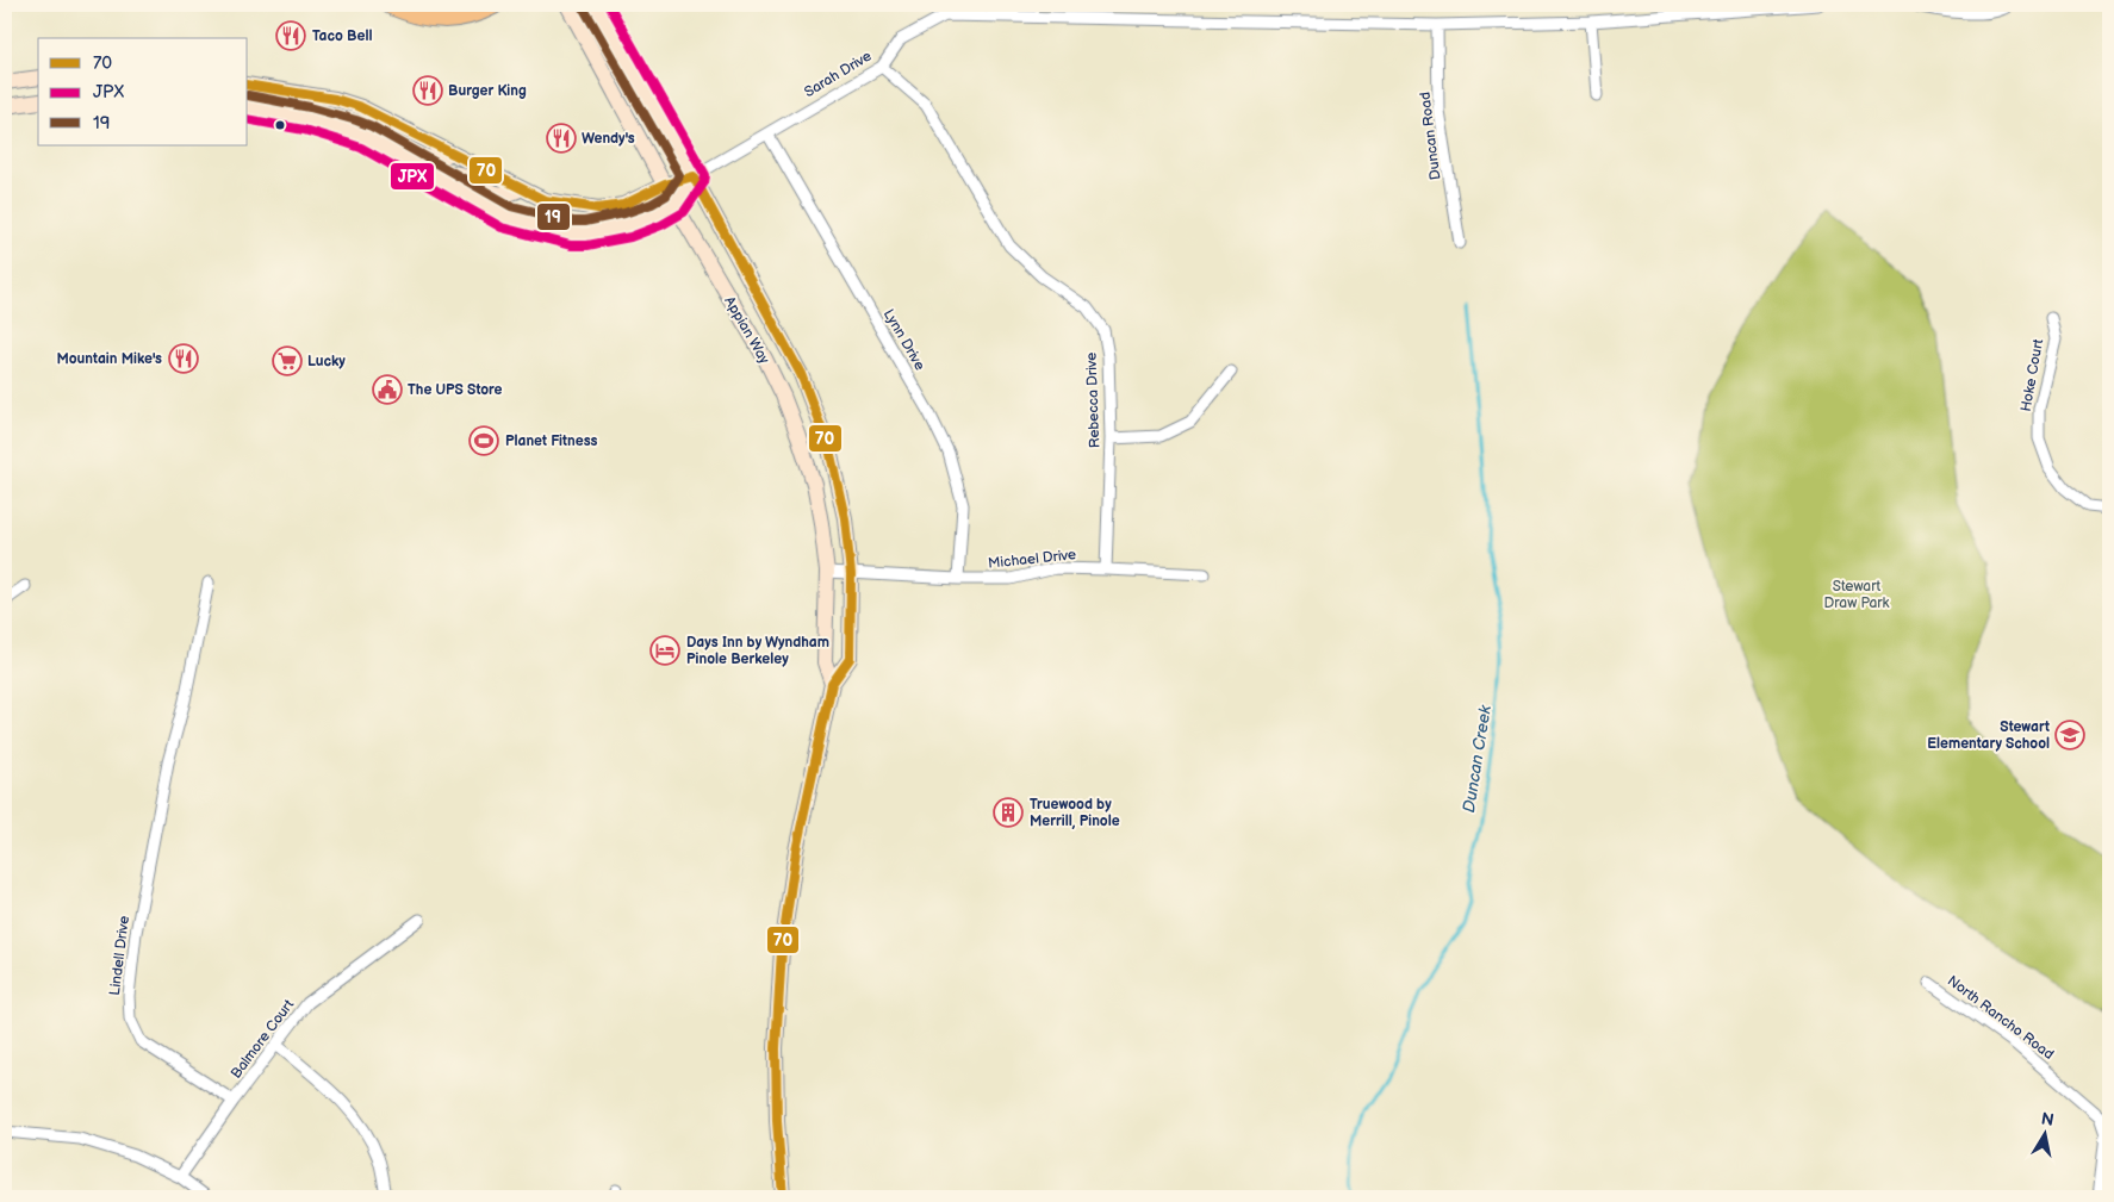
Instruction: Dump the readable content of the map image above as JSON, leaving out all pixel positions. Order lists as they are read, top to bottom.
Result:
{
  "streets": {
    "main road": ["Appian Way"],
    "street": [
      "Sarah Drive",
      "Duncan Road",
      "Lynn Drive",
      "Hoke Court",
      "Rebecca Drive",
      "Michael Drive",
      "Lindell Drive",
      "North Rancho Road",
      "Balmore Court"
    ]
  },
  "crossings": [
    ["Sarah Drive", "Duncan Road"],
    ["Sarah Drive", "Appian Way"],
    ["Sarah Drive", "Lynn Drive"],
    ["Sarah Drive", "Rebecca Drive"],
    ["Appian Way", "Michael Drive"],
    ["Lynn Drive", "Michael Drive"],
    ["Rebecca Drive", "Michael Drive"],
    ["Lindell Drive", "Balmore Court"]
  ],
  "water": ["Duncan Creek"],
  "parks": ["Stewart Draw Park"],
  "places": {
    "restaurant": [
      "Taco Bell",
      "Burger King",
      "Wendy's",
      "Mountain Mike's"
    ],
    "supermarket": ["Lucky"],
    "public building": ["The UPS Store"],
    "sports": ["Planet Fitness"],
    "hotel": ["Days Inn by Wyndham Pinole Berkeley"],
    "school or university": ["Stewart Elementary School"],
    "building": ["Truewood by Merrill, Pinole"]
  },
  "lines": ["transit line JPX", "transit line 19", "transit line 70"],
  "legend": ["70", "JPX", "19"],
  "north": "top"
}
